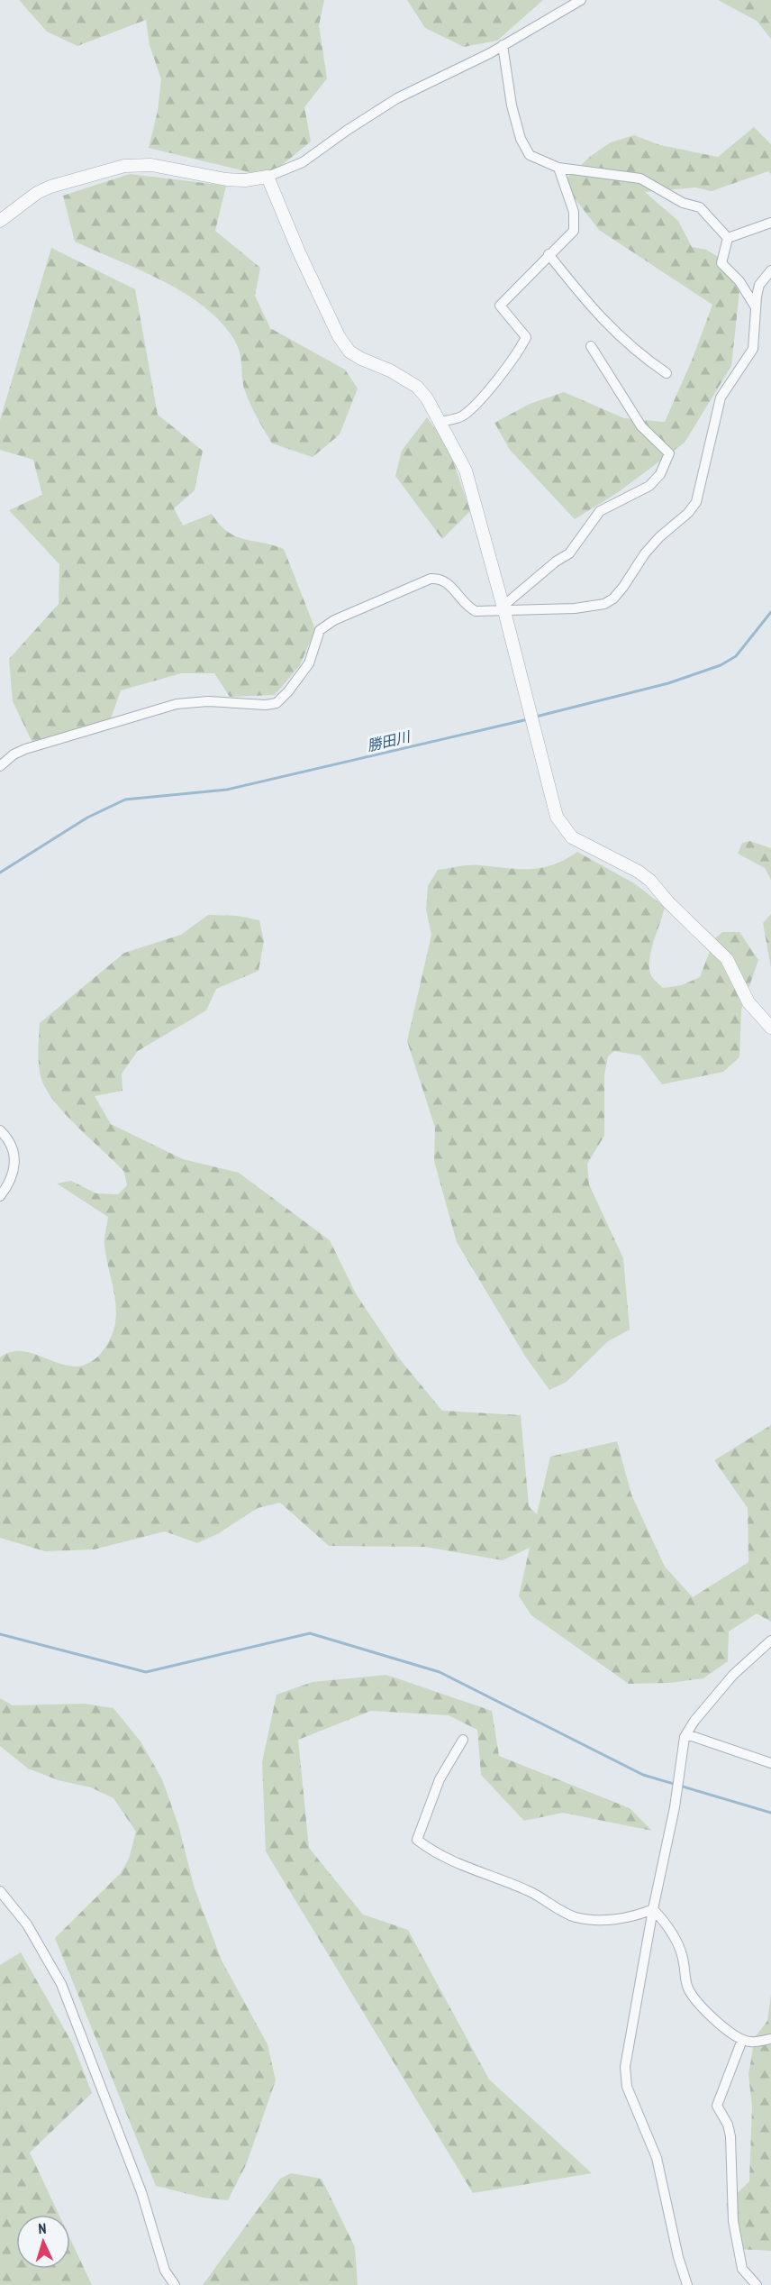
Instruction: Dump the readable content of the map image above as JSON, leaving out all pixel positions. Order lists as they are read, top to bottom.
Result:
{
  "water": ["勝田川"],
  "north": "top"
}
